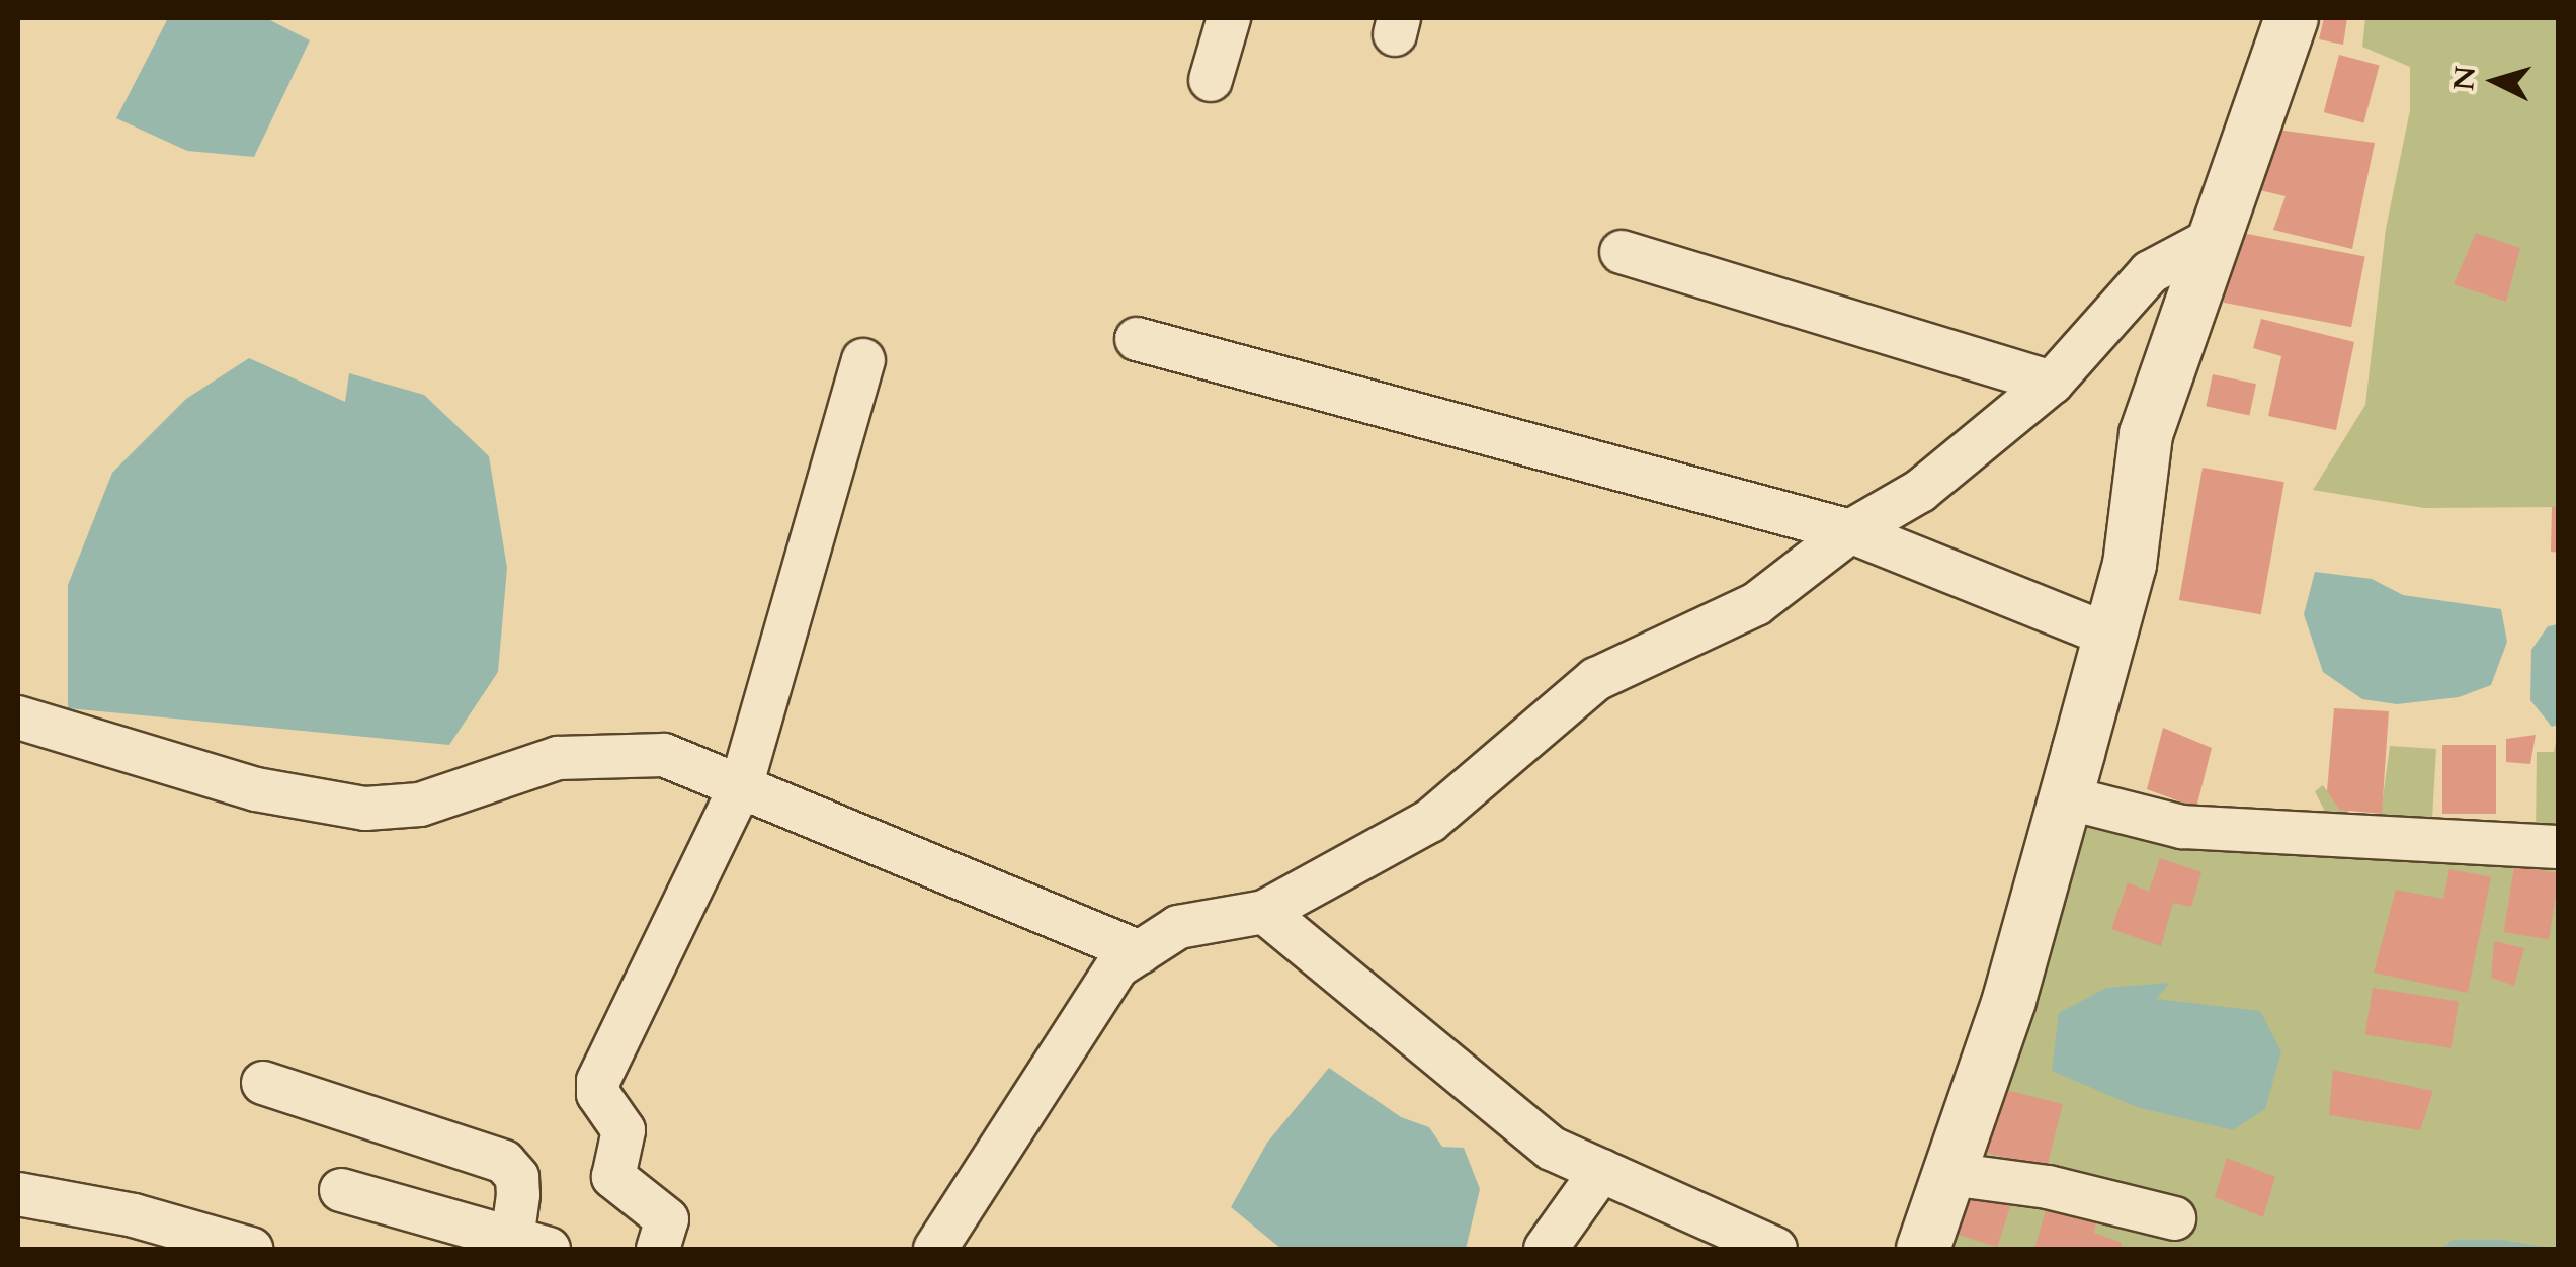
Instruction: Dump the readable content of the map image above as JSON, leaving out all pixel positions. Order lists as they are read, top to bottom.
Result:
{
  "north": "left"
}
